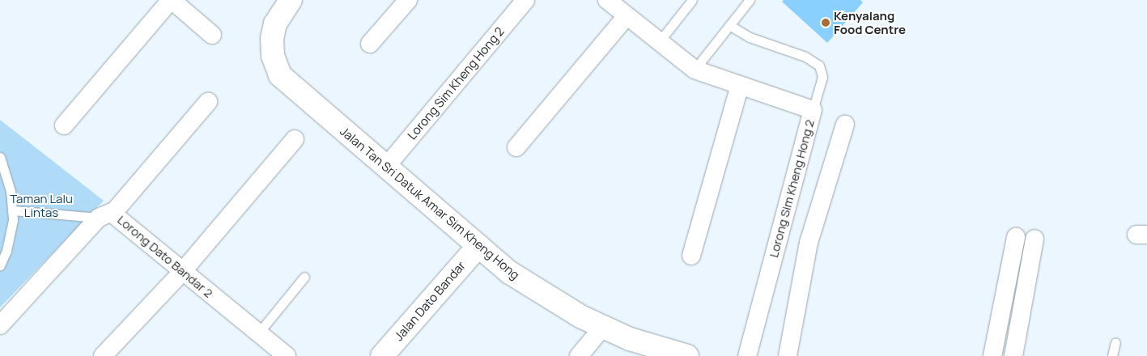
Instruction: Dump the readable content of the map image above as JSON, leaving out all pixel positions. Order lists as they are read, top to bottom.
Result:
{
  "streets": {
    "street": [
      "Lorong Sim Kheng Hong 2",
      "Jalan Tan Sri Datuk Amar Sim Kheng Hong",
      "Lorong Dato Bandar 2",
      "Jalan Dato Bandar"
    ]
  },
  "crossings": [
    ["Lorong Sim Kheng Hong 2", "Jalan Tan Sri Datuk Amar Sim Kheng Hong"],
    ["Jalan Tan Sri Datuk Amar Sim Kheng Hong", "Jalan Dato Bandar"]
  ],
  "parks": ["Taman Lalu Lintas"],
  "places": ["Kenyalang Food Centre"]
}
